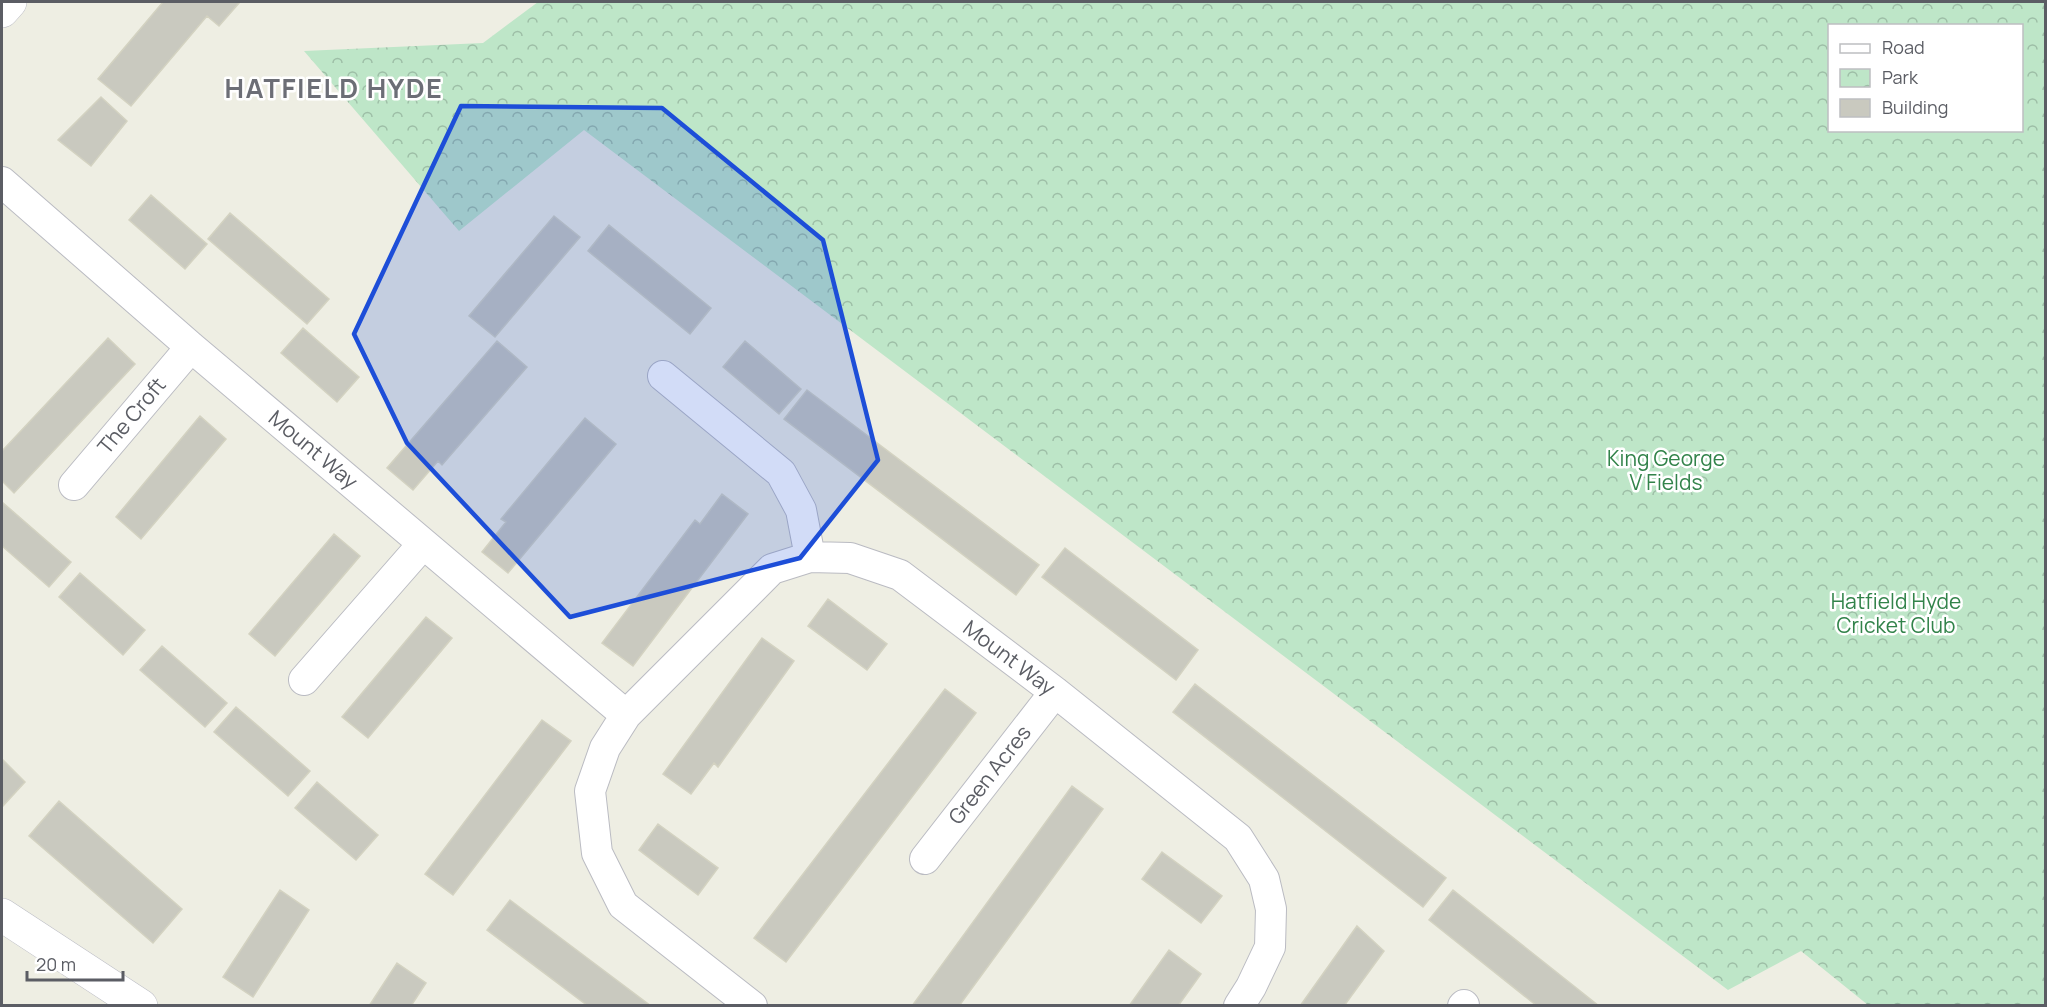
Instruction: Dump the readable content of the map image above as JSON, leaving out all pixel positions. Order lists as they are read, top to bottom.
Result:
{
  "streets": {
    "street": ["The Croft", "Mount Way", "Green Acres"]
  },
  "crossings": [
    ["The Croft", "Mount Way"],
    ["Mount Way", "Green Acres"]
  ],
  "districts": ["HATFIELD HYDE"],
  "parks": ["King George V Fields", "Hatfield Hyde Cricket Club"],
  "legend": ["Road", "Park", "Building"],
  "scale_bar": "20 m"
}
